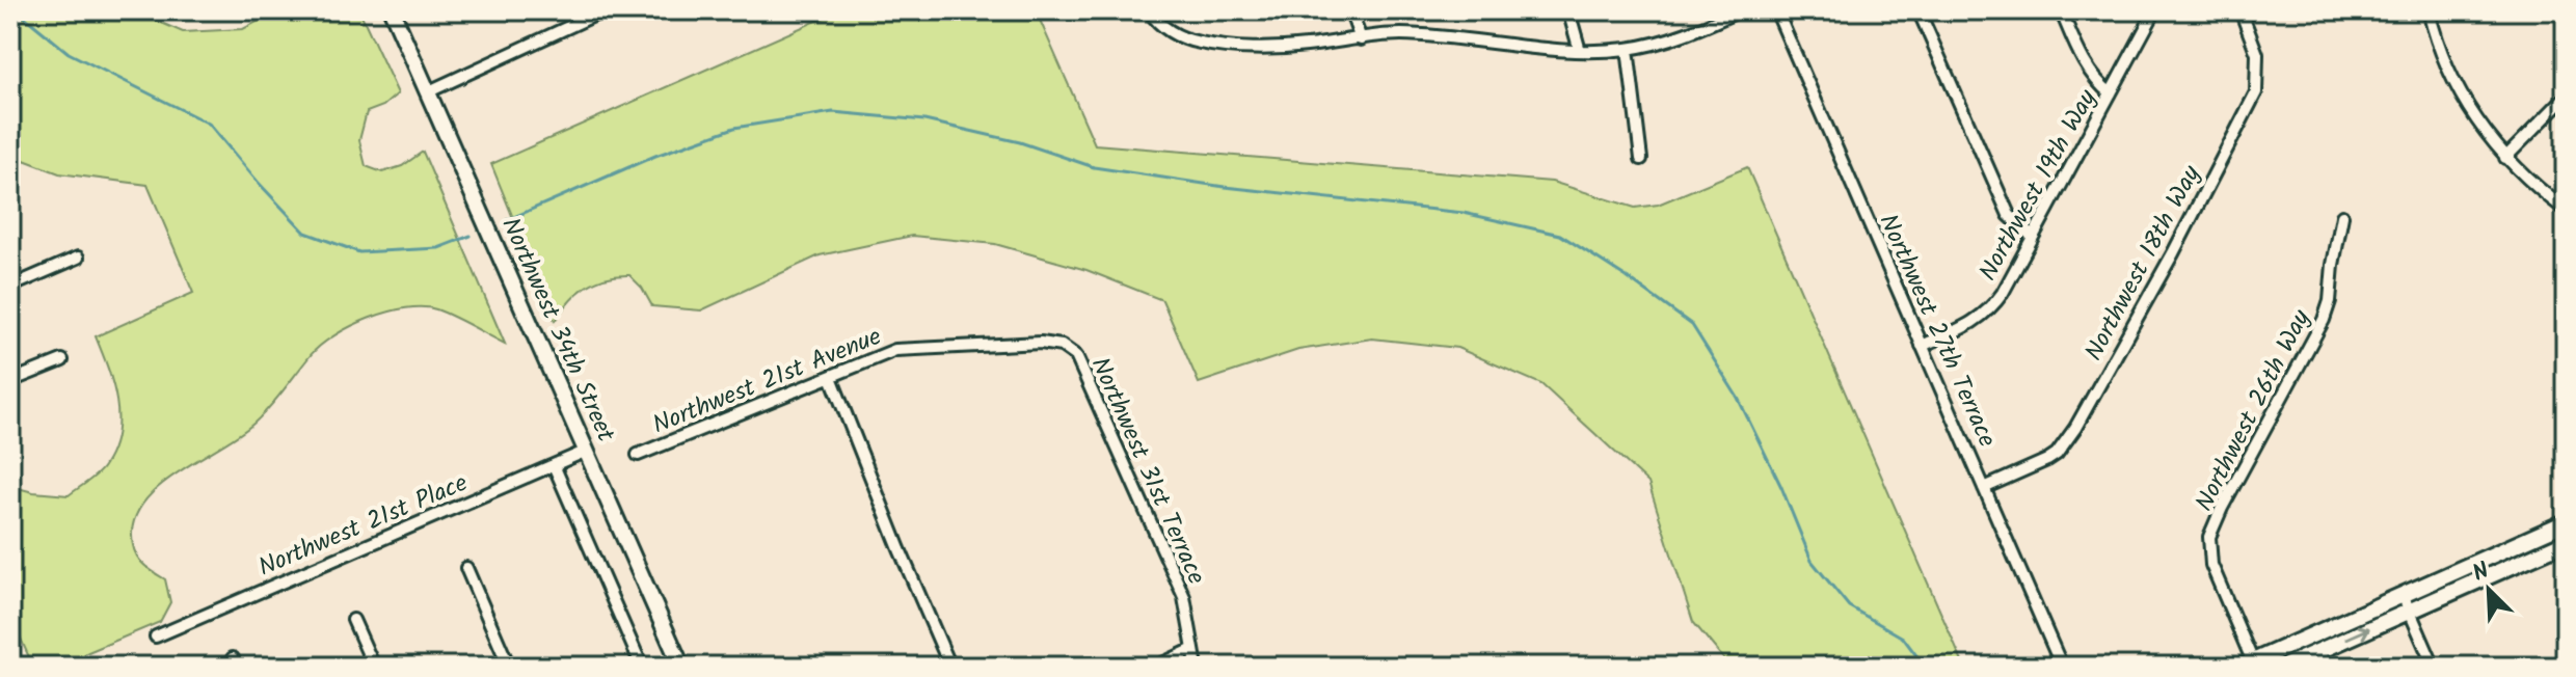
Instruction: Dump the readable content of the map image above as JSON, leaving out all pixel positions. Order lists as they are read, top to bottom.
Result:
{
  "streets": {
    "main road": ["Northwest 34th Street"],
    "street": [
      "Northwest 19th Way",
      "Northwest 18th Way",
      "Northwest 27th Terrace",
      "Northwest 21st Avenue",
      "Northwest 26th Way",
      "Northwest 31st Terrace",
      "Northwest 21st Place"
    ]
  },
  "crossings": [
    ["Northwest 19th Way", "Northwest 27th Terrace"],
    ["Northwest 18th Way", "Northwest 27th Terrace"],
    ["Northwest 34th Street", "Northwest 21st Place"],
    ["Northwest 21st Avenue", "Northwest 31st Terrace"]
  ],
  "north": "top left"
}
